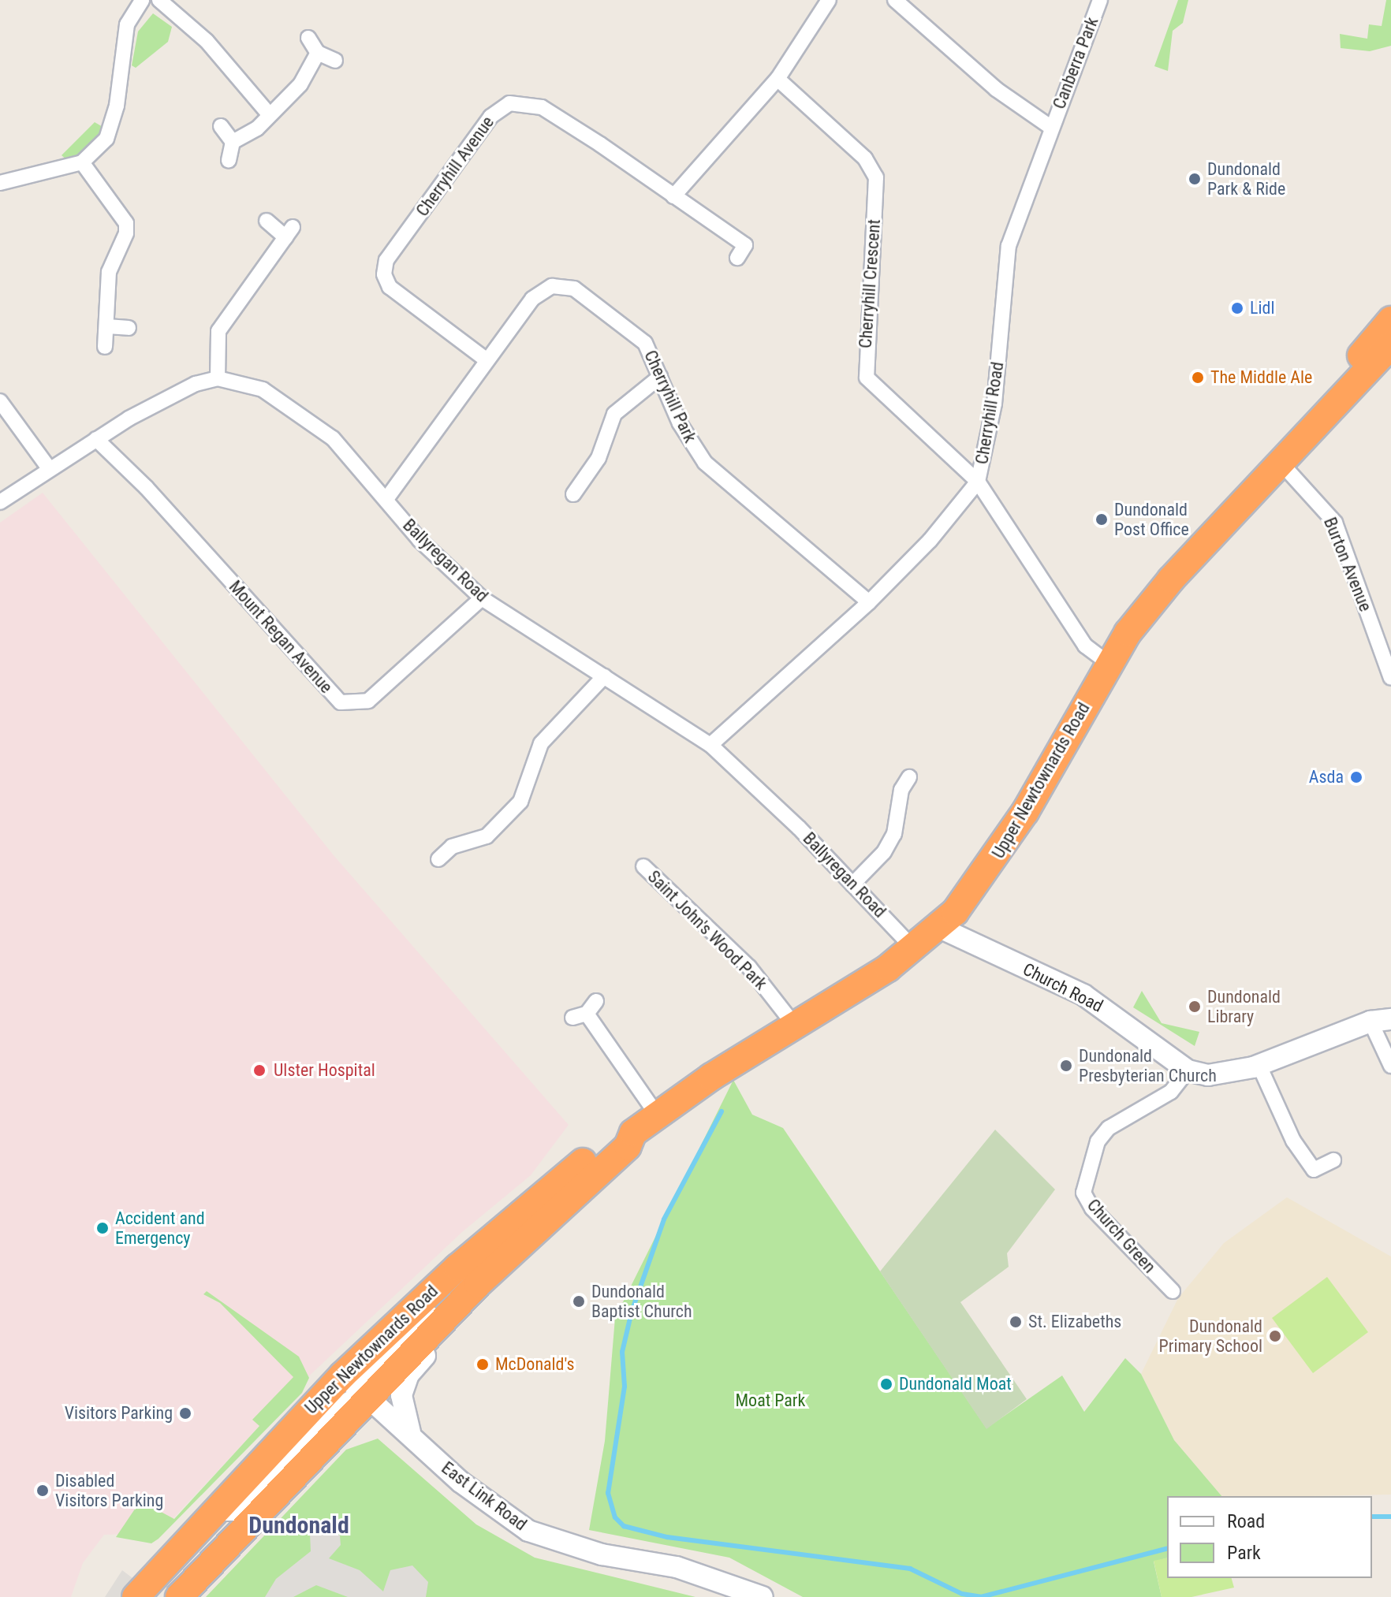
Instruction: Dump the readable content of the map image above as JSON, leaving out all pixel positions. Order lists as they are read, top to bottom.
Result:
{
  "streets": {
    "highway": ["Upper Newtownards Road"],
    "street": [
      "Canberra Park",
      "Cherryhill Avenue",
      "Cherryhill Crescent",
      "Cherryhill Park",
      "Cherryhill Road",
      "Ballyregan Road",
      "Burton Avenue",
      "Mount Regan Avenue",
      "Saint John's Wood Park",
      "Church Road",
      "Church Green",
      "East Link Road"
    ]
  },
  "crossings": [
    ["Canberra Park", "Cherryhill Road"],
    ["Cherryhill Avenue", "Cherryhill Park"],
    ["Cherryhill Crescent", "Cherryhill Road"],
    ["Cherryhill Park", "Ballyregan Road"],
    ["Cherryhill Road", "Upper Newtownards Road"],
    ["Ballyregan Road", "Mount Regan Avenue"],
    ["Ballyregan Road", "Upper Newtownards Road"],
    ["Burton Avenue", "Upper Newtownards Road"],
    ["Upper Newtownards Road", "Saint John's Wood Park"],
    ["Upper Newtownards Road", "Church Road"],
    ["Upper Newtownards Road", "East Link Road"],
    ["Church Road", "Church Green"]
  ],
  "districts": ["Dundonald"],
  "parks": ["Moat Park"],
  "places": [
    "Dundonald Park & Ride",
    "Lidl",
    "The Middle Ale",
    "Dundonald Post Office",
    "Asda",
    "Dundonald Library",
    "Dundonald Presbyterian Church",
    "Ulster Hospital",
    "Accident and Emergency",
    "Dundonald Baptist Church",
    "St. Elizabeths",
    "Dundonald Primary School",
    "McDonald's",
    "Dundonald Moat",
    "Visitors Parking",
    "Disabled Visitors Parking"
  ],
  "legend": ["Road", "Park"]
}
